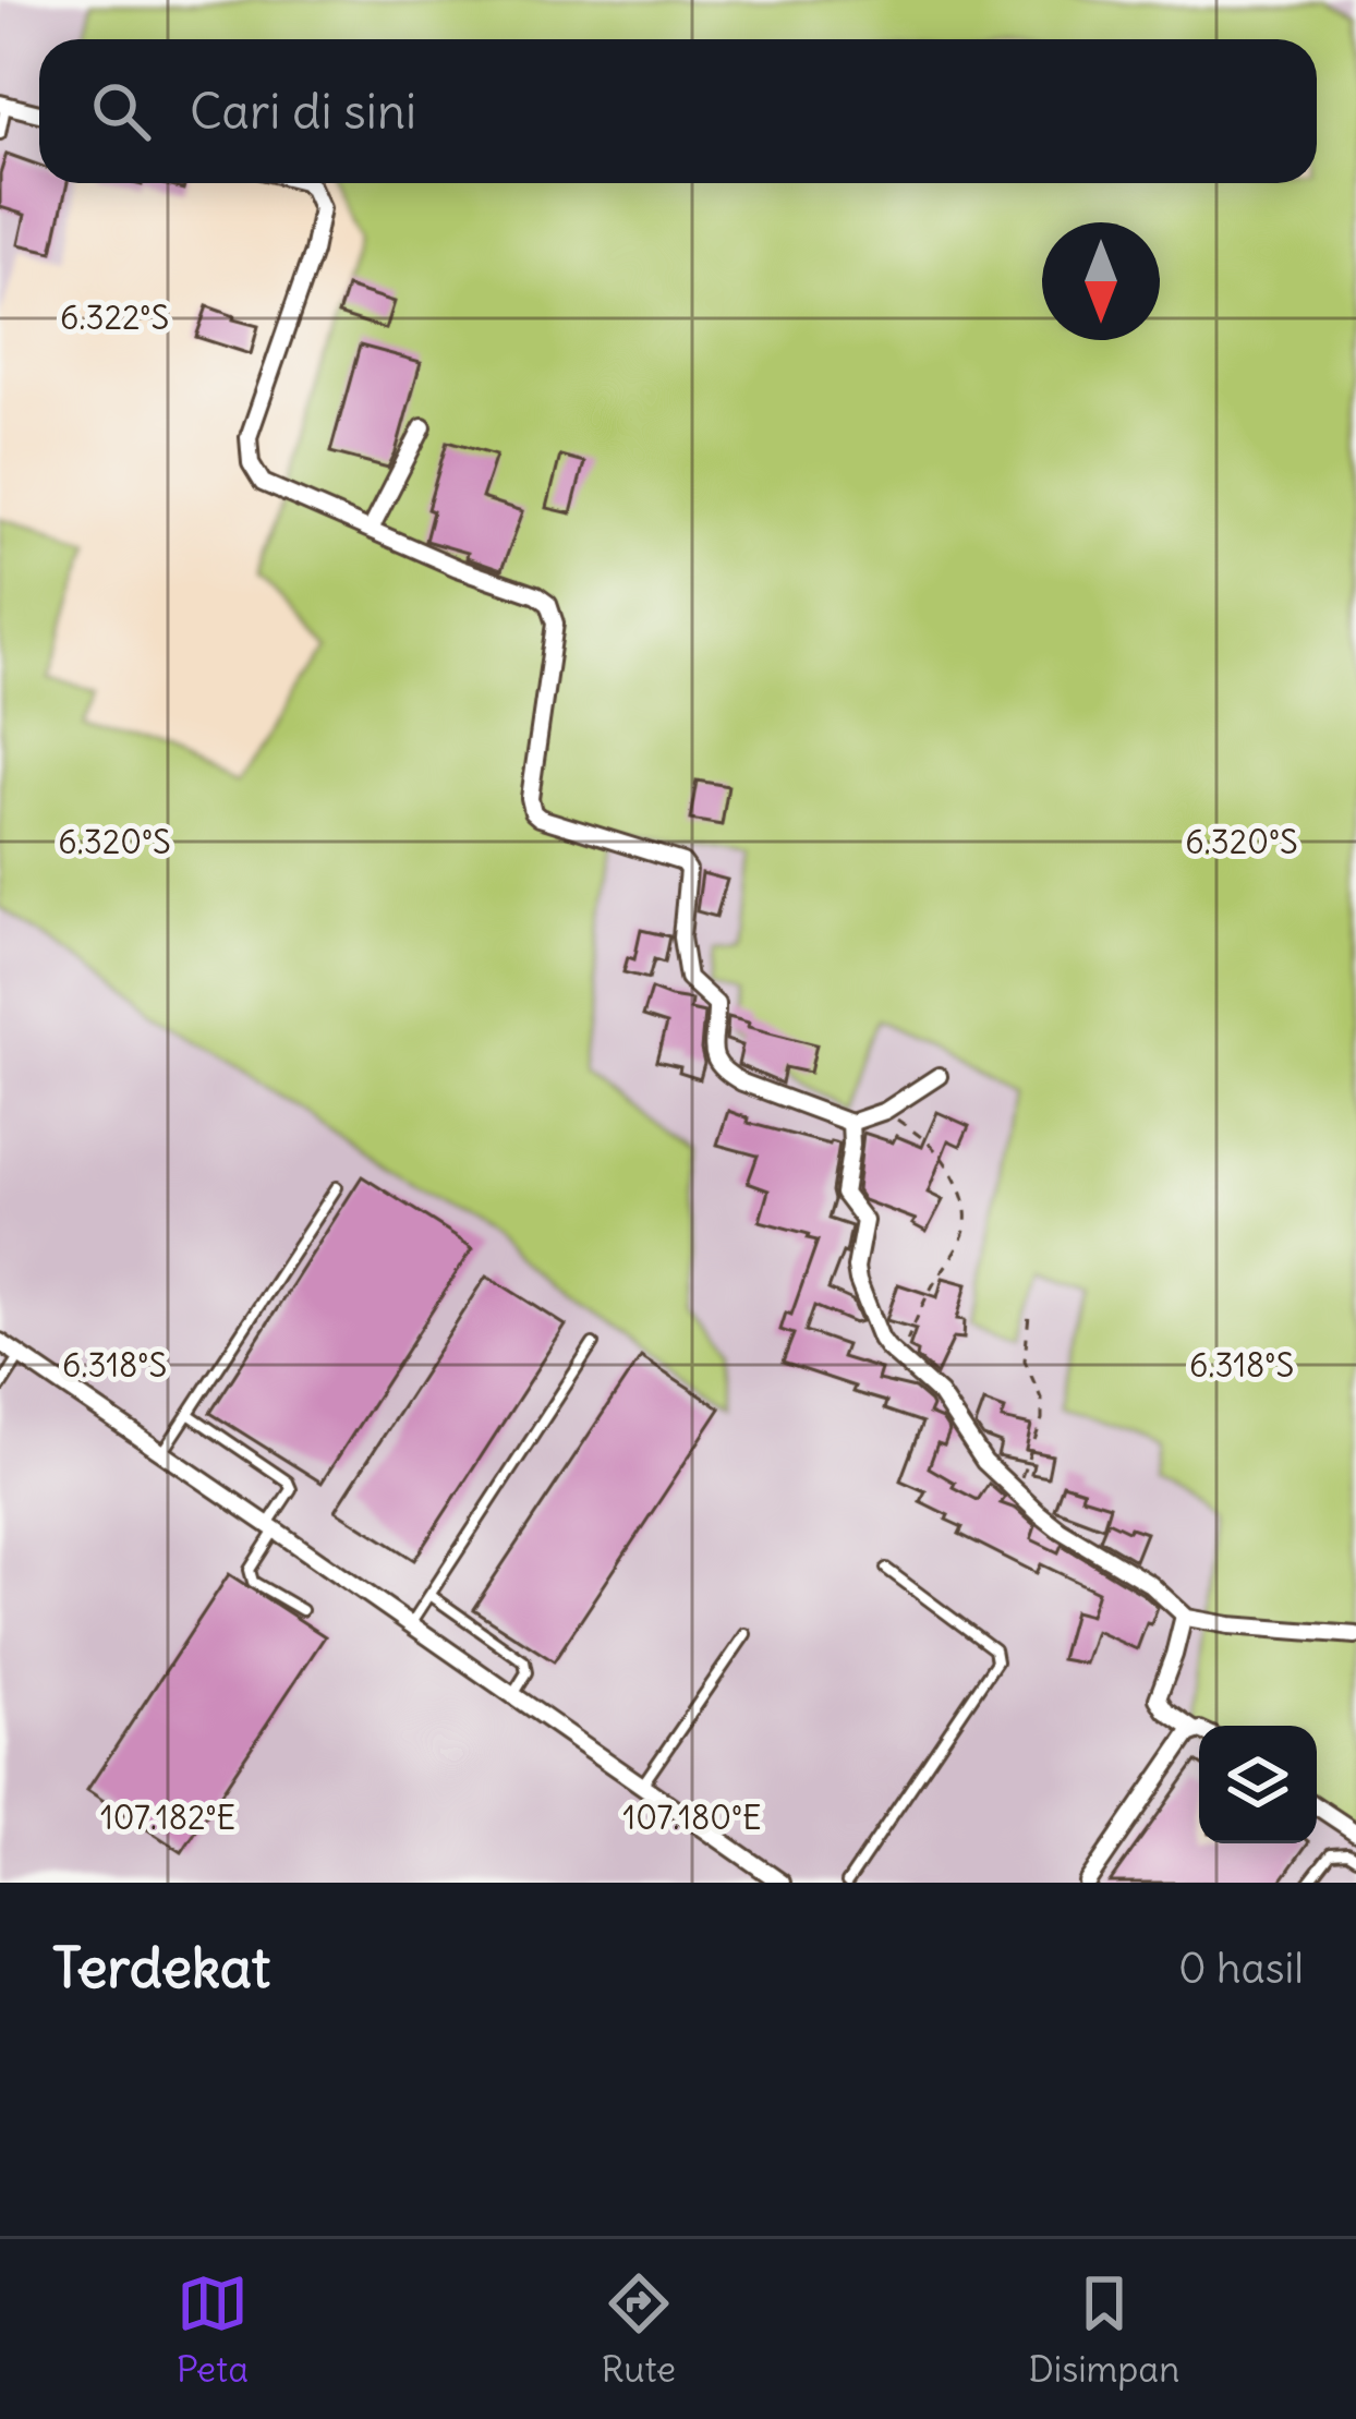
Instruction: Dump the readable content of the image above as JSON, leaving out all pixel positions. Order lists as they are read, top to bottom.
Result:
{
  "north": "bottom",
  "page": {
    "search": "Cari di sini",
    "heading": ["Terdekat", "0 hasil"],
    "nav": ["Peta", "Rute", "Disimpan"]
  },
  "coordinates": [
    "6.322°S",
    "6.320°S",
    "6.318°S",
    "107.182°E",
    "107.180°E"
  ]
}
